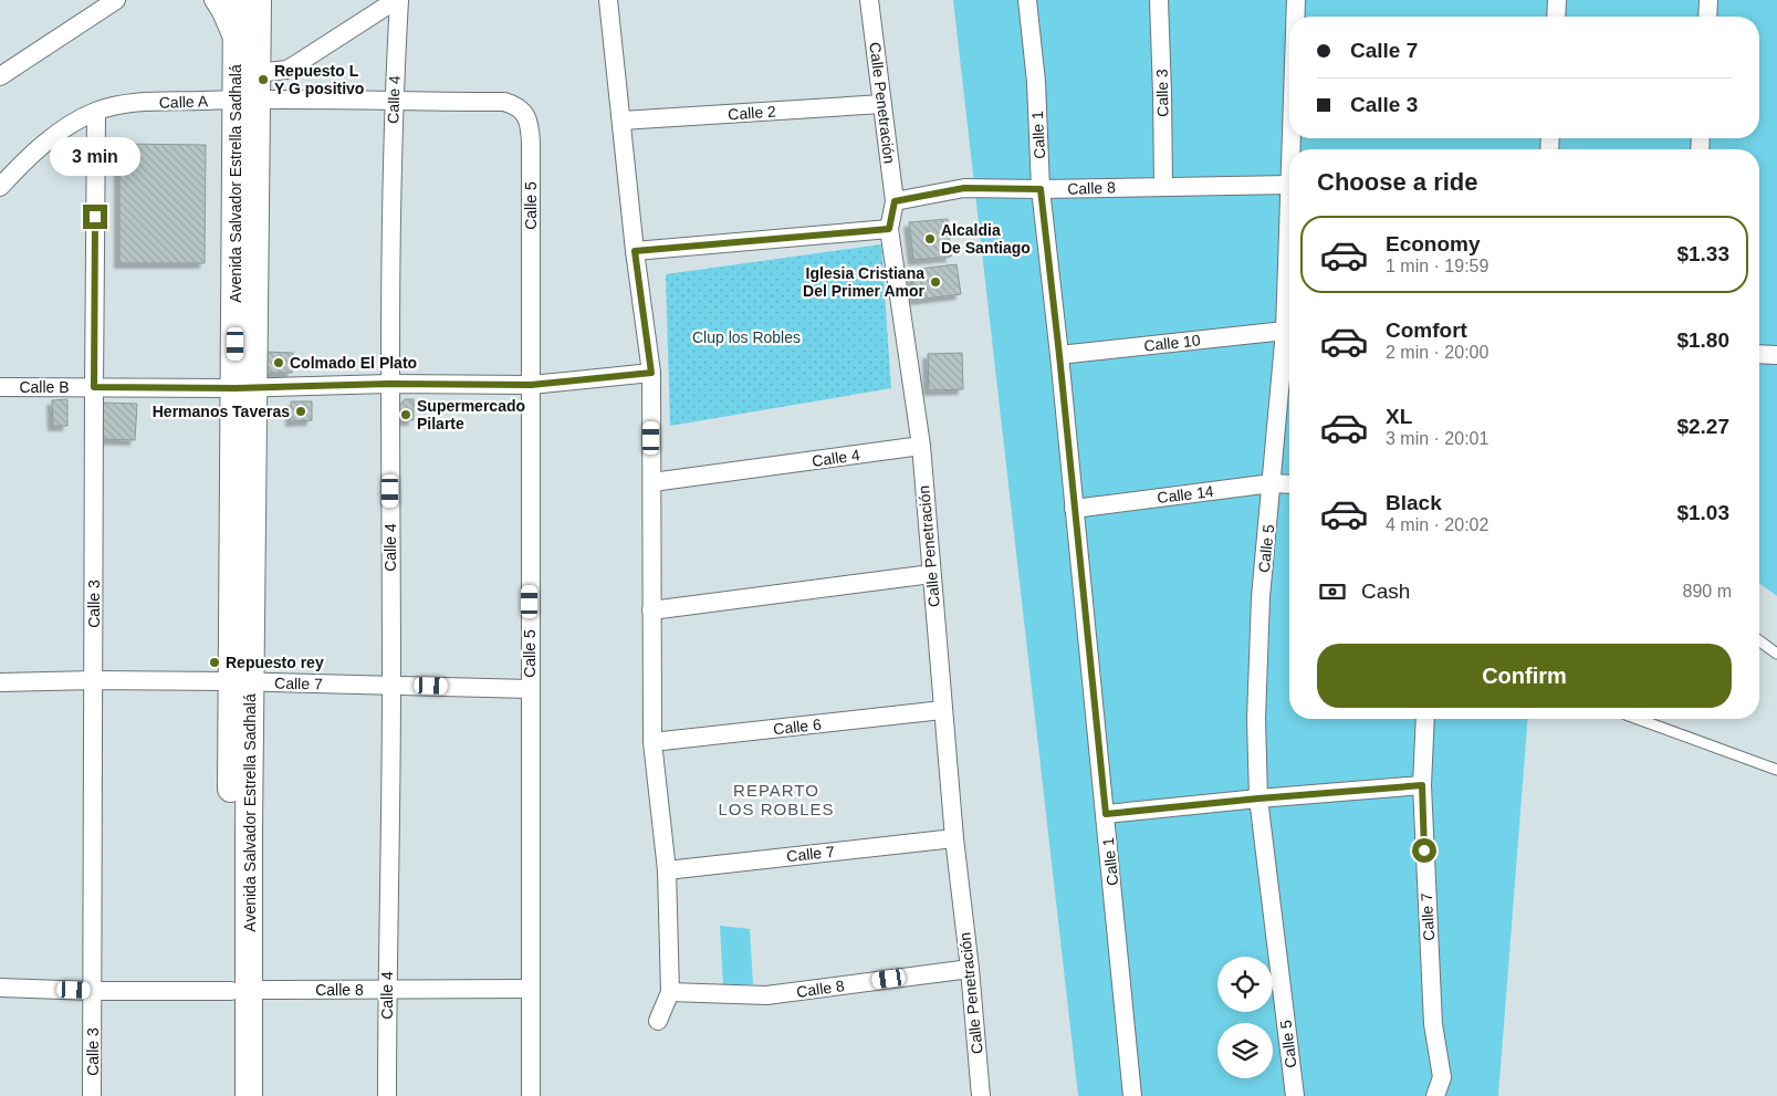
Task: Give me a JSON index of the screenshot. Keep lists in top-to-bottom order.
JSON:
{
  "streets": {
    "main road": ["Avenida Salvador Estrella Sadhalá"],
    "street": [
      "Calle 3",
      "Calle 4",
      "Calle A",
      "Calle Penetración",
      "Calle 2",
      "Calle 1",
      "Calle 8",
      "Calle 5",
      "Calle 10",
      "Calle B",
      "Calle 14",
      "Calle 7",
      "Calle 6"
    ]
  },
  "crossings": [
    ["Calle 3", "Calle A"],
    ["Calle 3", "Calle 8"],
    ["Calle 3", "Calle B"],
    ["Calle 3", "Calle 7"],
    ["Calle 4", "Calle A"],
    ["Calle 4", "Calle Penetración"],
    ["Calle 4", "Calle 8"],
    ["Calle 4", "Calle B"],
    ["Calle 4", "Calle 7"],
    ["Calle A", "Avenida Salvador Estrella Sadhalá"],
    ["Calle A", "Calle 5"],
    ["Calle Penetración", "Calle 2"],
    ["Calle Penetración", "Calle 8"],
    ["Calle Penetración", "Calle 7"],
    ["Calle Penetración", "Calle 6"],
    ["Calle 1", "Calle 8"],
    ["Calle 1", "Calle 10"],
    ["Calle 1", "Calle 14"],
    ["Avenida Salvador Estrella Sadhalá", "Calle 8"],
    ["Avenida Salvador Estrella Sadhalá", "Calle B"],
    ["Avenida Salvador Estrella Sadhalá", "Calle 7"],
    ["Calle 8", "Calle 5"],
    ["Calle 5", "Calle 10"],
    ["Calle 5", "Calle B"],
    ["Calle 5", "Calle 14"],
    ["Calle 5", "Calle 7"]
  ],
  "districts": ["REPARTO LOS ROBLES"],
  "parks": ["Clup los Robles"],
  "places": [
    "Repuesto L Y G positivo",
    "Alcaldia De Santiago",
    "Iglesia Cristiana Del Primer Amor",
    "Colmado El Plato",
    "Hermanos Taveras",
    "Supermercado Pilarte",
    "Repuesto rey"
  ],
  "page": {
    "banner": ["Calle 7", "Calle 3"],
    "bubble": "3 min",
    "heading": "Choose a ride",
    "list": [
      {
        "name": "Economy",
        "note": "1 min · 19:59",
        "value": "$1.33"
      },
      {
        "name": "Comfort",
        "note": "2 min · 20:00",
        "value": "$1.80"
      },
      {
        "name": "XL",
        "note": "3 min · 20:01",
        "value": "$2.27"
      },
      {
        "name": "Black",
        "note": "4 min · 20:02",
        "value": "$1.03"
      }
    ],
    "pay": ["Cash", "890 m"],
    "buttons": "Confirm"
  }
}
